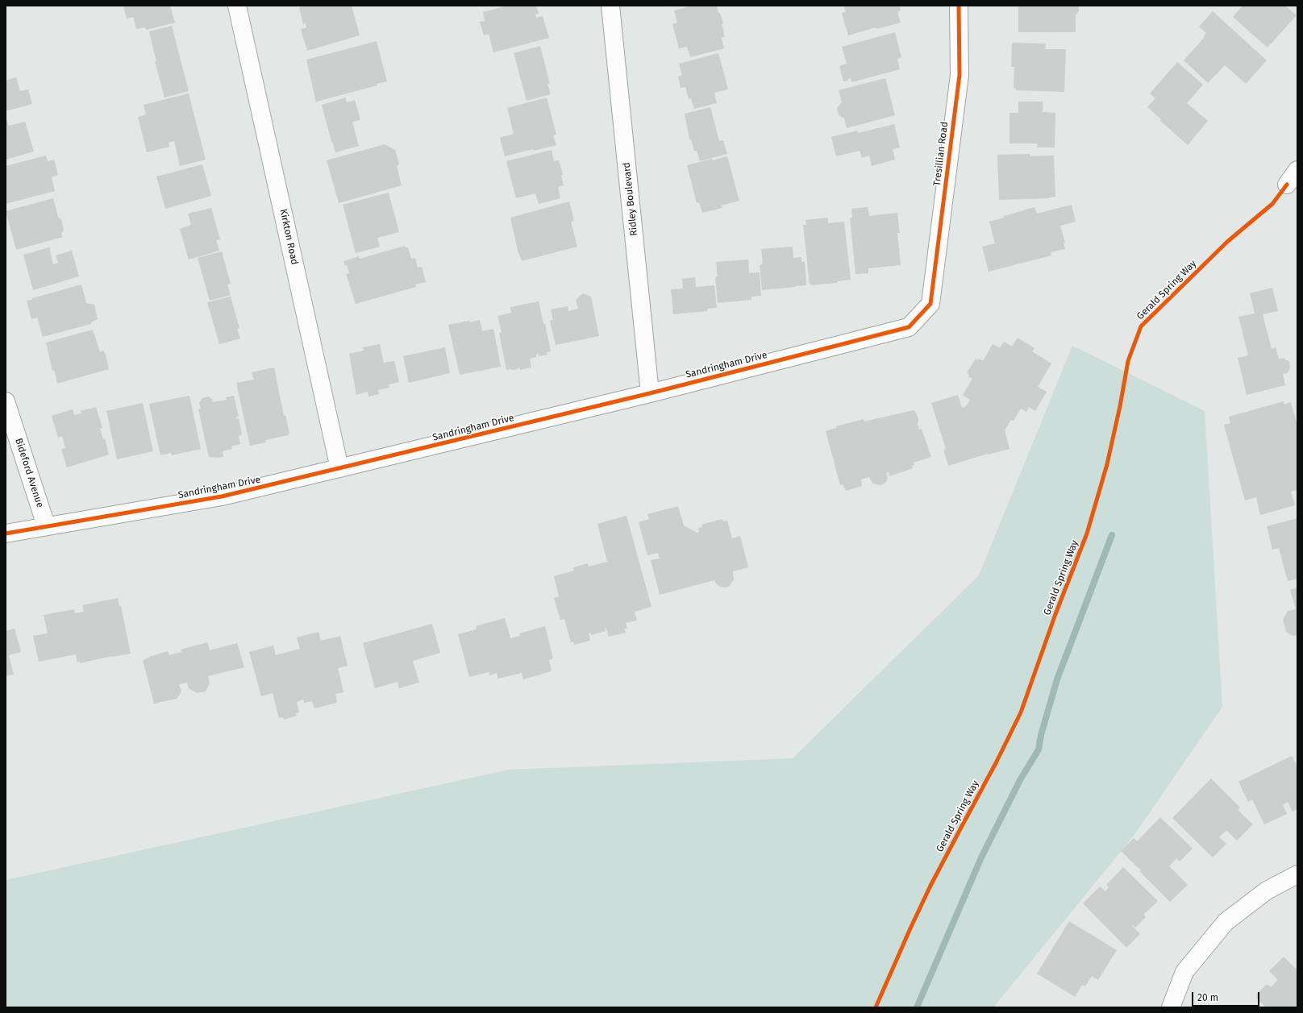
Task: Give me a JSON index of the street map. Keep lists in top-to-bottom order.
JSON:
{
  "streets": {
    "street": [
      "Tresillian Road",
      "Ridley Boulevard",
      "Kirkton Road",
      "Sandringham Drive",
      "Bideford Avenue"
    ],
    "cycle path": ["Gerald Spring Way"]
  },
  "crossings": [
    ["Tresillian Road", "Sandringham Drive"],
    ["Ridley Boulevard", "Sandringham Drive"],
    ["Kirkton Road", "Sandringham Drive"],
    ["Sandringham Drive", "Bideford Avenue"]
  ],
  "scale_bar": "20 m"
}
